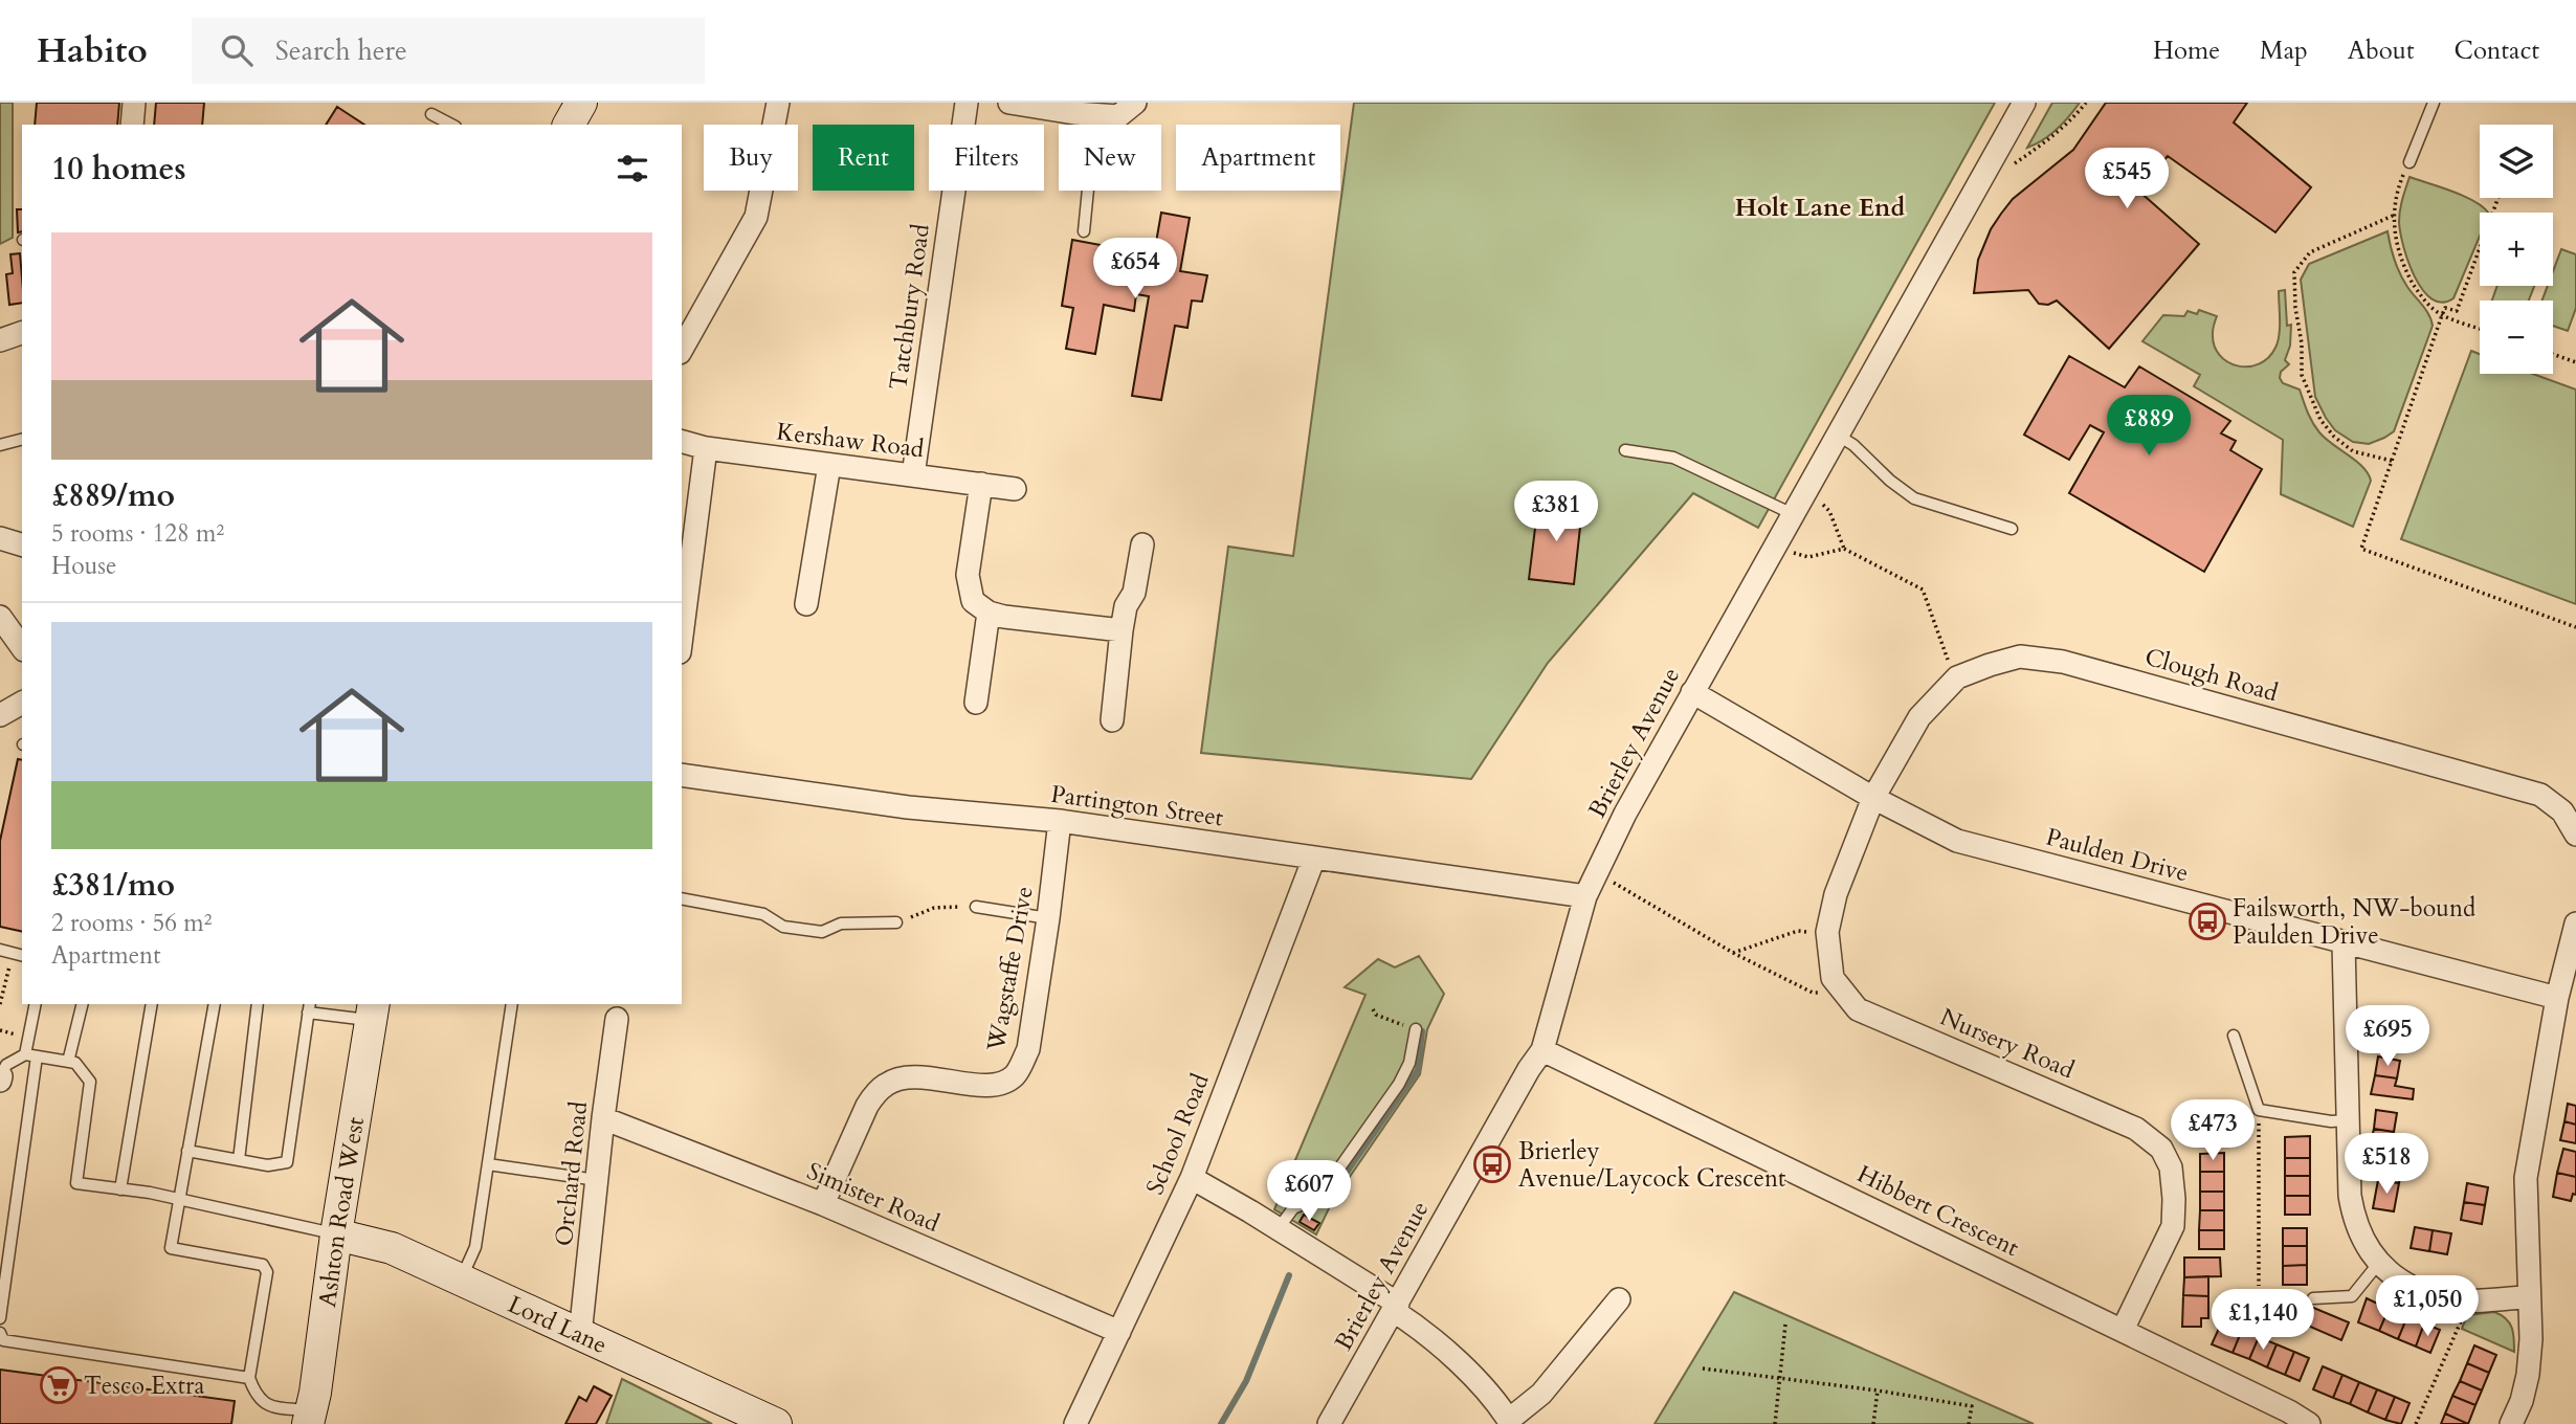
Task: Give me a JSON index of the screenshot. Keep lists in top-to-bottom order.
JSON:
{
  "streets": {
    "street": [
      "Tatchbury Road",
      "Kershaw Road",
      "Clough Road",
      "Brierley Avenue",
      "Partington Street",
      "Paulden Drive",
      "Wagstaffe Drive",
      "Nursery Road",
      "School Road",
      "Orchard Road",
      "Simister Road",
      "Hibbert Crescent",
      "Ashton Road West",
      "Lord Lane"
    ]
  },
  "crossings": [
    ["Tatchbury Road", "Kershaw Road"],
    ["Clough Road", "Paulden Drive"],
    ["Clough Road", "Nursery Road"],
    ["Brierley Avenue", "Partington Street"],
    ["Brierley Avenue", "Paulden Drive"],
    ["Brierley Avenue", "Hibbert Crescent"],
    ["Partington Street", "Wagstaffe Drive"],
    ["Partington Street", "School Road"],
    ["Paulden Drive", "Nursery Road"],
    ["Wagstaffe Drive", "Simister Road"],
    ["Nursery Road", "Hibbert Crescent"],
    ["School Road", "Simister Road"],
    ["Orchard Road", "Simister Road"],
    ["Orchard Road", "Lord Lane"],
    ["Ashton Road West", "Lord Lane"]
  ],
  "districts": ["Holt Lane End"],
  "places": {
    "bus stop": ["Failsworth, NW-bound Paulden Drive", "Brierley Avenue/Laycock Crescent"],
    "supermarket": ["Tesco Extra"]
  },
  "page": {
    "header": "Habito",
    "search": "Search here",
    "nav": [
      "Home",
      "Map",
      "About",
      "Contact"
    ],
    "map_buttons": ["+", "−"],
    "chip": [
      "Buy",
      "Rent",
      "Filters",
      "New",
      "Apartment"
    ],
    "heading": "10 homes",
    "price": [
      "£545",
      "£654",
      "£889",
      "£381",
      "£695",
      "£473",
      "£518",
      "£607",
      "£1,050",
      "£1,140"
    ],
    "list": [
      {
        "name": "£889/mo",
        "note": "5 rooms · 128 m² · House"
      },
      {
        "name": "£381/mo",
        "note": "2 rooms · 56 m² · Apartment"
      }
    ]
  }
}
